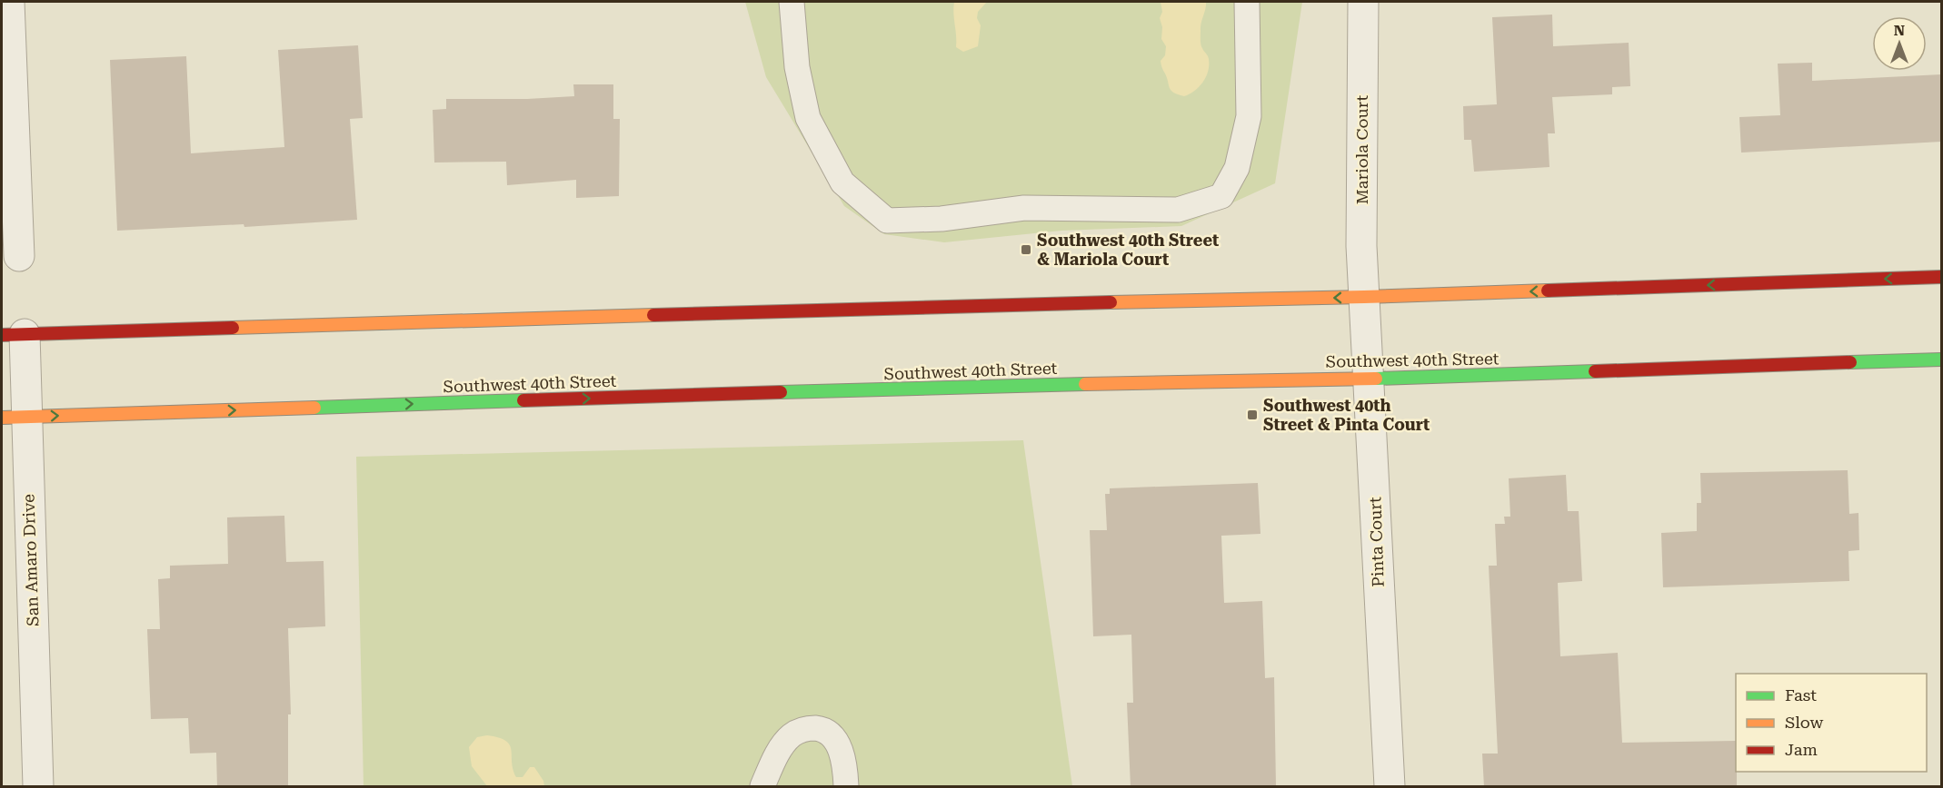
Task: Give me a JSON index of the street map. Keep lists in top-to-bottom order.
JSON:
{
  "streets": {
    "main road": ["Southwest 40th Street"],
    "street": ["Mariola Court", "Pinta Court", "San Amaro Drive"]
  },
  "crossings": [
    ["Mariola Court", "Pinta Court"],
    ["Southwest 40th Street", "Pinta Court"],
    ["Southwest 40th Street", "San Amaro Drive"]
  ],
  "places": {
    "transit": ["Southwest 40th Street & Mariola Court", "Southwest 40th Street & Pinta Court"]
  },
  "legend": ["Fast", "Slow", "Jam"],
  "north": "top"
}
